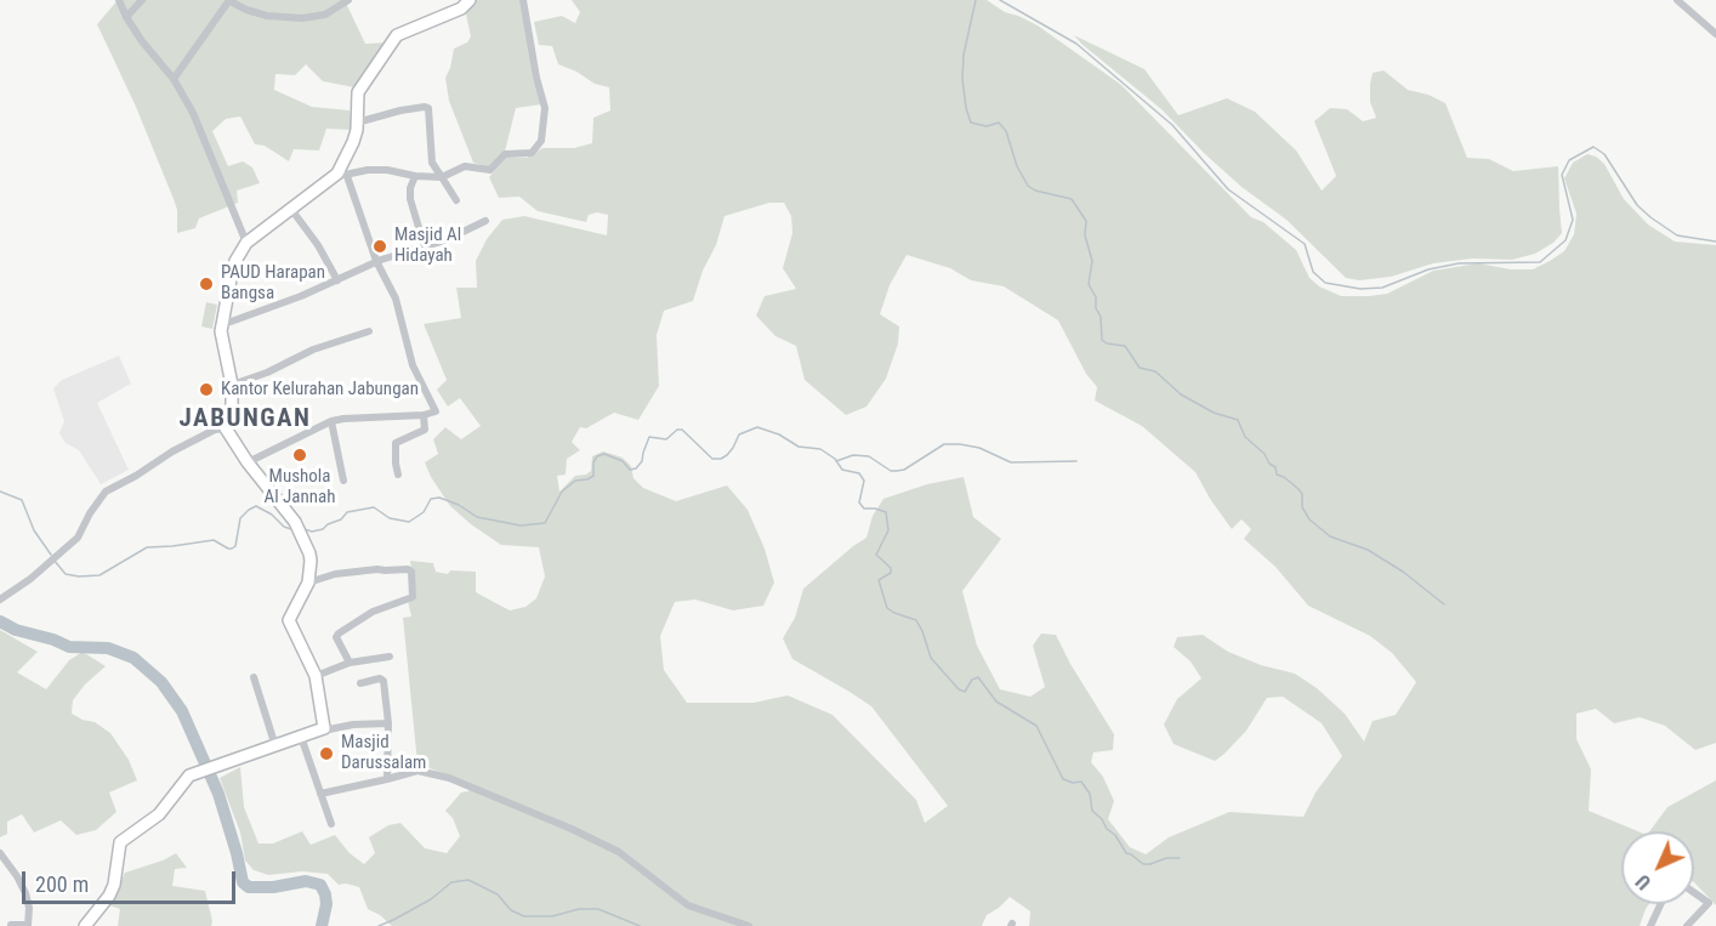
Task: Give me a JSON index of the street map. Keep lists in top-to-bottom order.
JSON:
{
  "districts": ["JABUNGAN"],
  "places": [
    "Masjid Al Hidayah",
    "PAUD Harapan Bangsa",
    "Kantor Kelurahan Jabungan",
    "Mushola Al Jannah",
    "Masjid Darussalam"
  ],
  "scale_bar": "200 m",
  "north": "bottom left"
}
